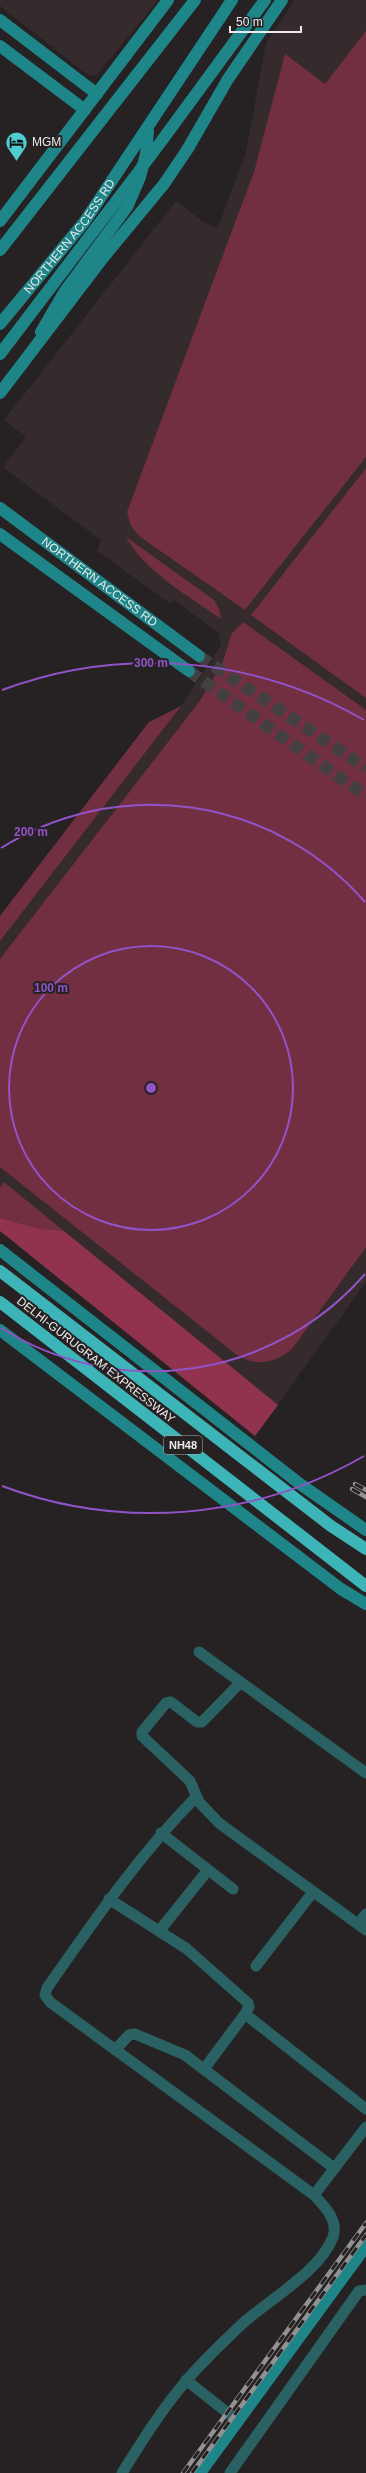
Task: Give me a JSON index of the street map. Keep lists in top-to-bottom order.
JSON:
{
  "streets": {
    "highway": ["DELHI-GURUGRAM EXPRESSWAY", "NH48"],
    "main road": ["NORTHERN ACCESS RD"]
  },
  "places": {
    "hotel": ["MGM"]
  },
  "scale_bar": "50 m",
  "rings": ["300 m", "200 m", "100 m"]
}
